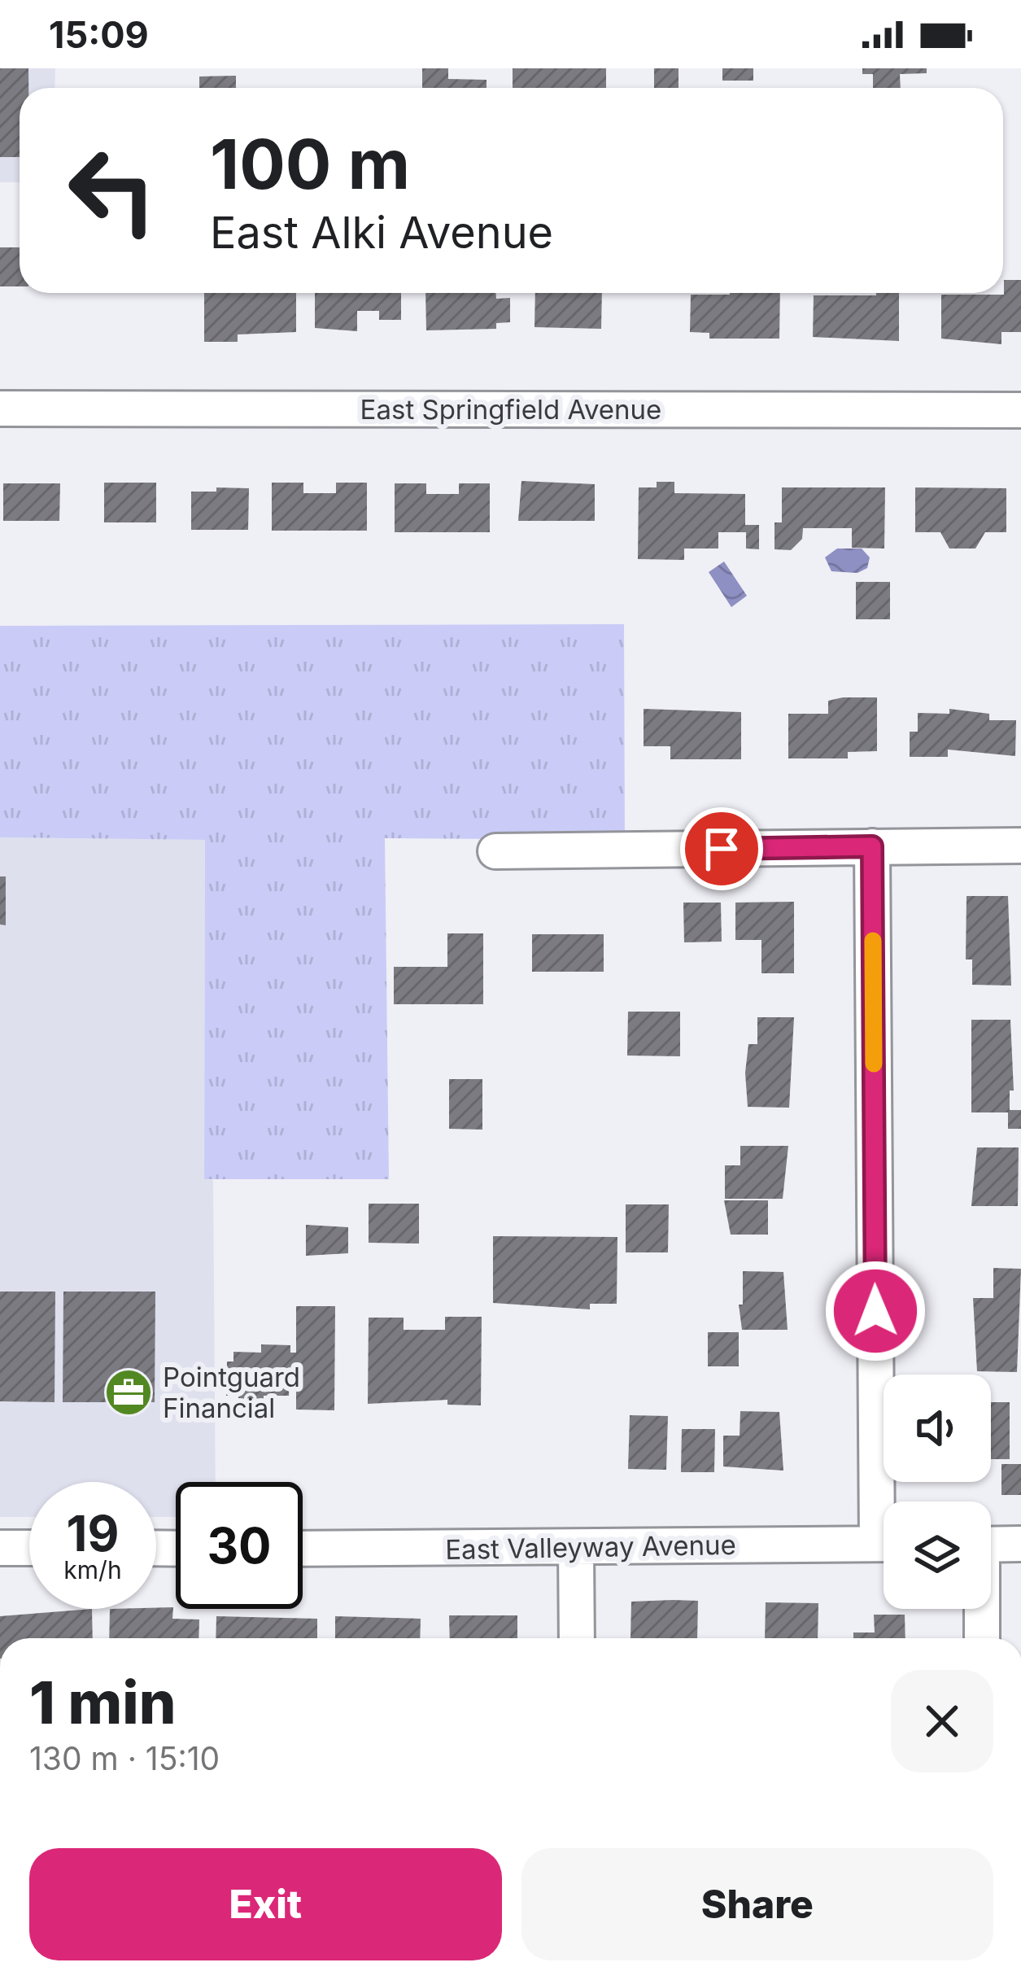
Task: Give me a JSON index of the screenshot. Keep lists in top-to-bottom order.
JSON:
{
  "streets": {
    "street": ["East Springfield Avenue", "East Valleyway Avenue"]
  },
  "places": {
    "office": ["Pointguard Financial"]
  },
  "page": {
    "status": "15:09",
    "turn": ["100 m", "East Alki Avenue"],
    "speed": "19 km/h",
    "limit": "30",
    "heading": ["1 min", "130 m · 15:10"],
    "buttons": ["Exit", "Share"]
  }
}
